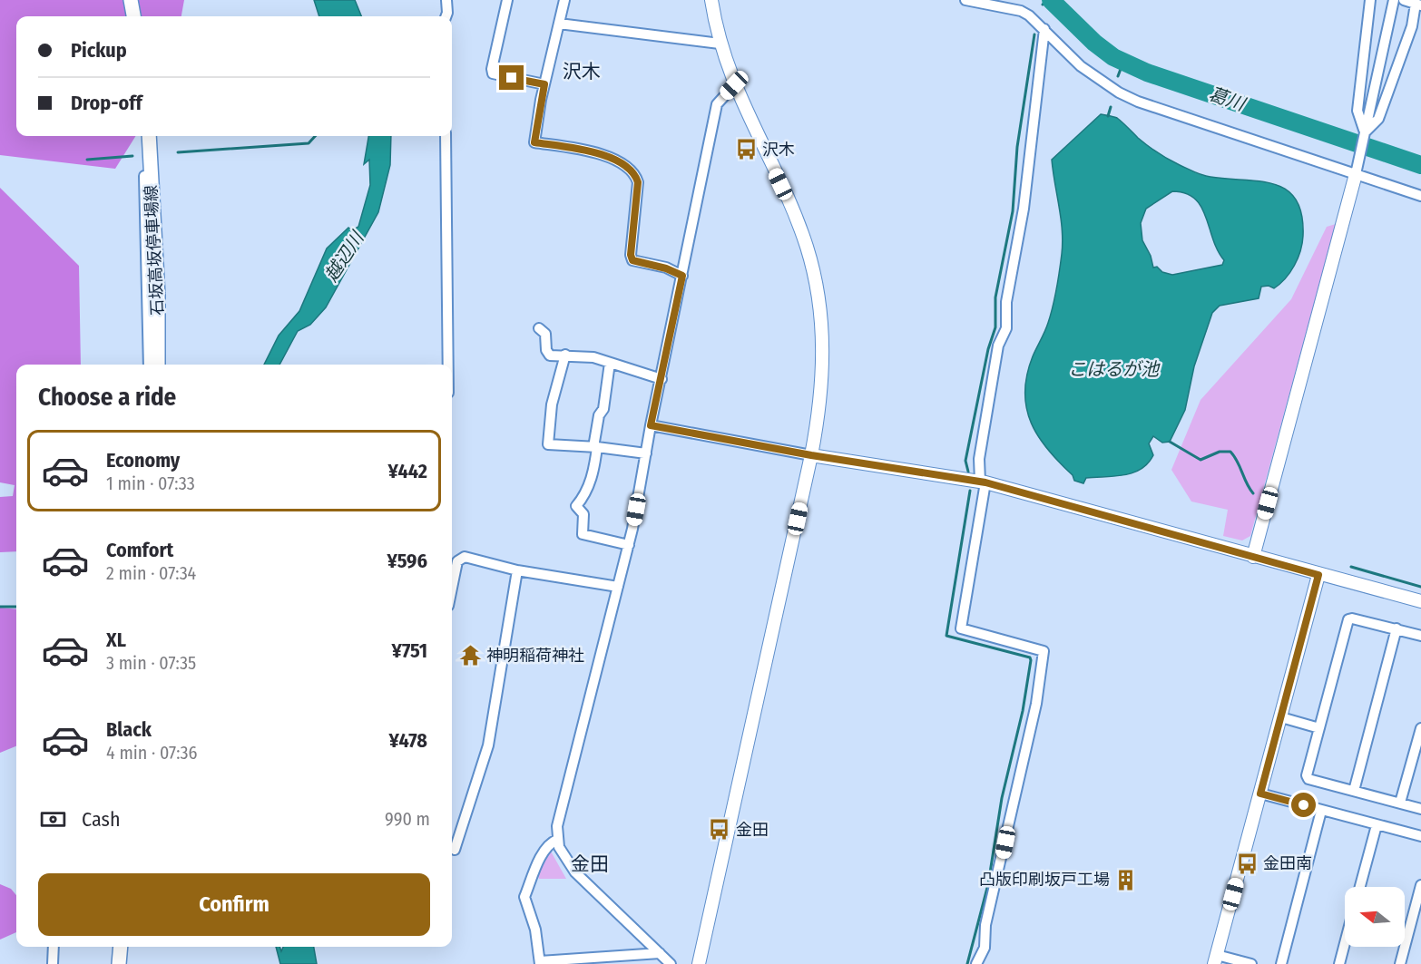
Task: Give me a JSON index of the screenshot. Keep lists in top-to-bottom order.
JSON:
{
  "streets": {
    "main road": ["石坂高坂停車場線"]
  },
  "districts": ["沢木", "金田"],
  "water": ["葛川", "越辺川", "こはるが池"],
  "places": {
    "bus stop": ["沢木", "金田", "金田南"],
    "temple": ["神明稲荷神社"],
    "building": ["凸版印刷坂戸工場"]
  },
  "north": "left",
  "page": {
    "banner": ["Pickup", "Drop-off"],
    "heading": "Choose a ride",
    "list": [
      {
        "name": "Economy",
        "note": "1 min · 07:33",
        "value": "¥442"
      },
      {
        "name": "Comfort",
        "note": "2 min · 07:34",
        "value": "¥596"
      },
      {
        "name": "XL",
        "note": "3 min · 07:35",
        "value": "¥751"
      },
      {
        "name": "Black",
        "note": "4 min · 07:36",
        "value": "¥478"
      }
    ],
    "pay": ["Cash", "990 m"],
    "buttons": "Confirm"
  }
}
